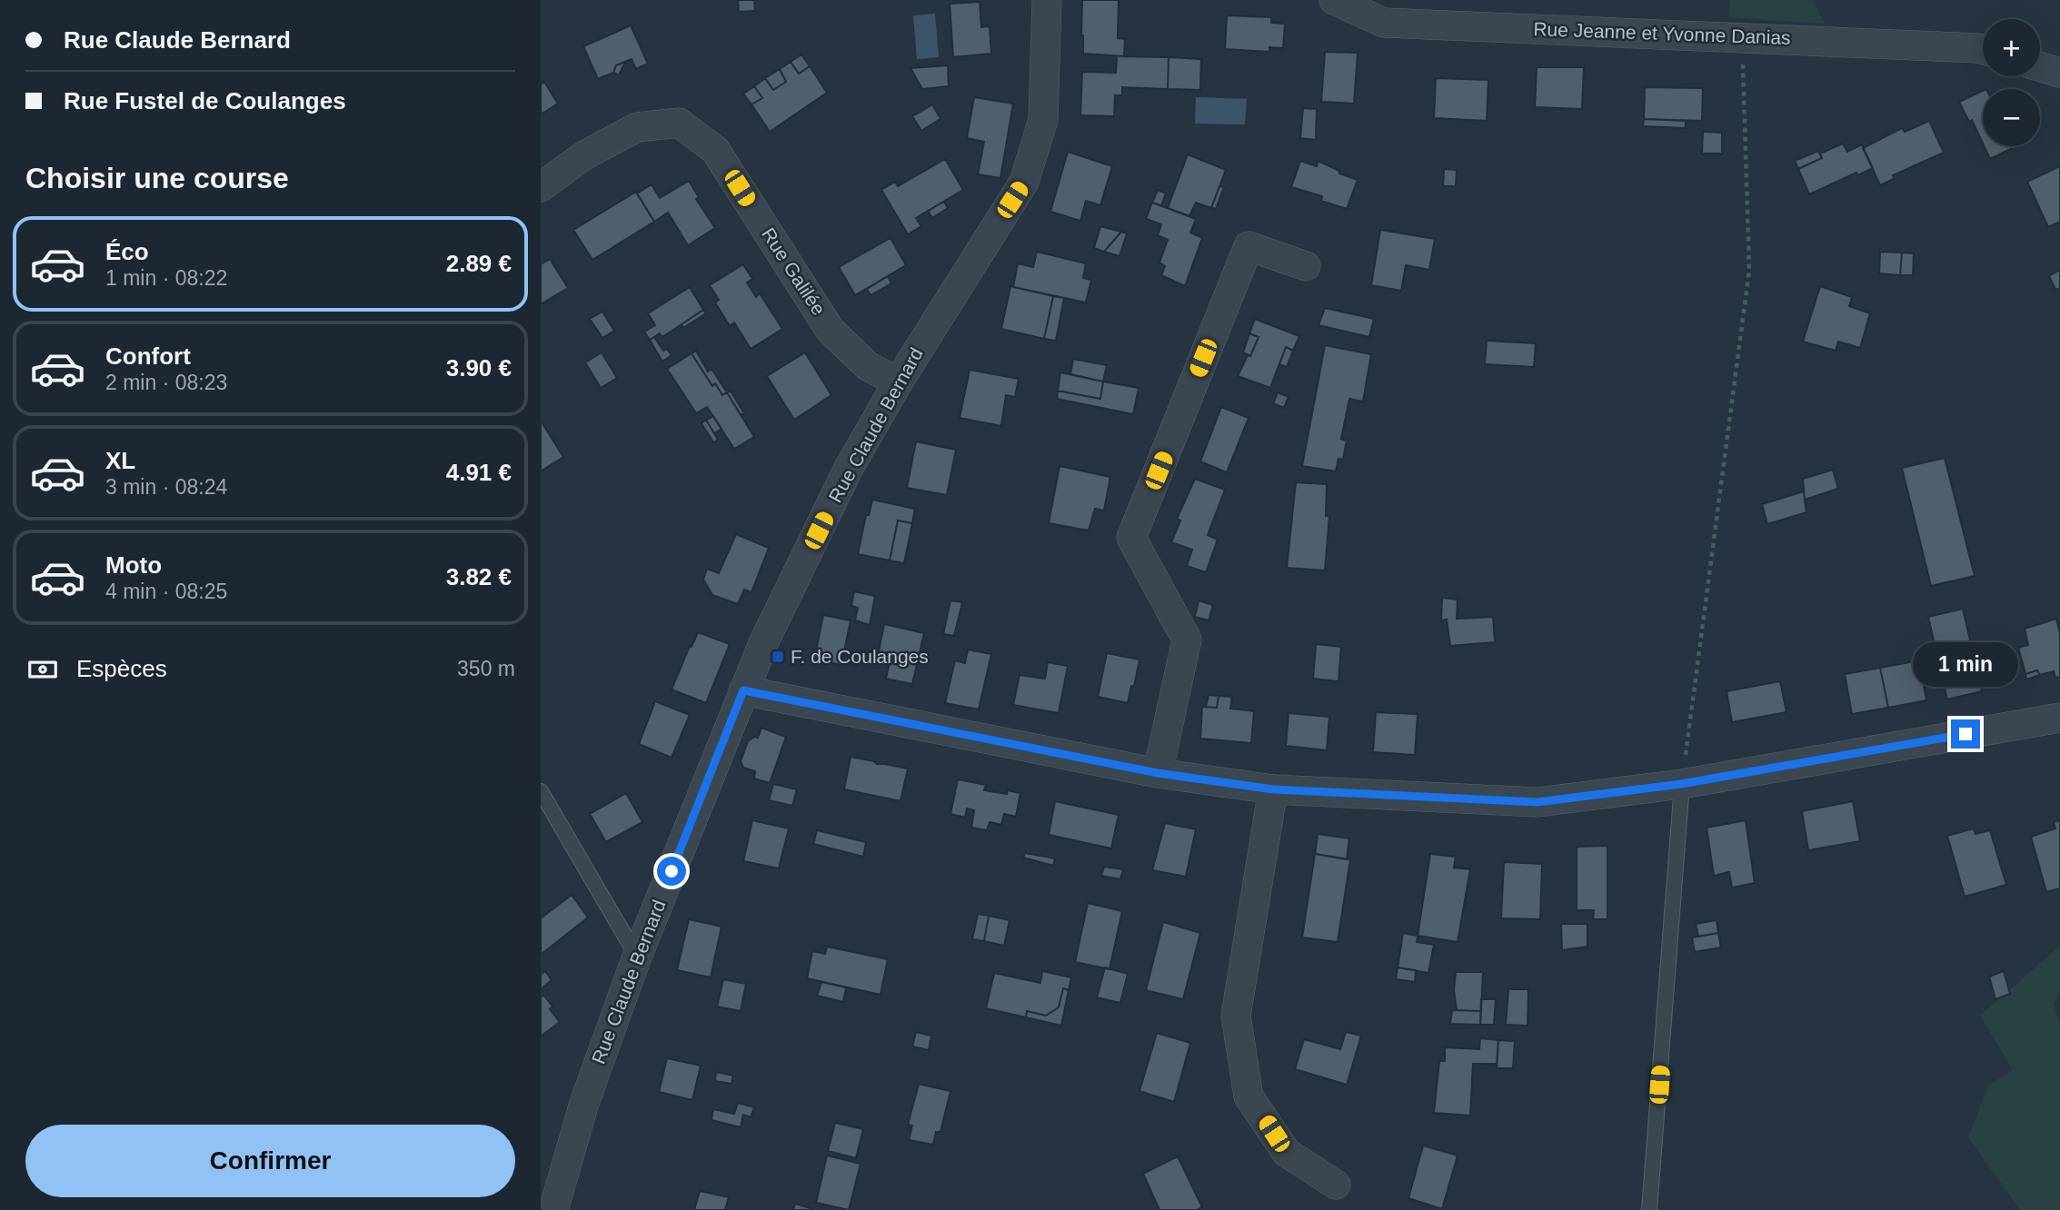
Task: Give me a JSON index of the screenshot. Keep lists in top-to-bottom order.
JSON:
{
  "streets": {
    "street": ["Rue Jeanne et Yvonne Danias", "Rue Galilée", "Rue Claude Bernard"]
  },
  "crossings": [
    ["Rue Galilée", "Rue Claude Bernard"]
  ],
  "places": {
    "transit": ["F. de Coulanges"]
  },
  "page": {
    "banner": ["Rue Claude Bernard", "Rue Fustel de Coulanges"],
    "map_buttons": ["+", "−"],
    "heading": "Choisir une course",
    "list": [
      {
        "name": "Éco",
        "note": "1 min · 08:22",
        "value": "2.89 €"
      },
      {
        "name": "Confort",
        "note": "2 min · 08:23",
        "value": "3.90 €"
      },
      {
        "name": "XL",
        "note": "3 min · 08:24",
        "value": "4.91 €"
      },
      {
        "name": "Moto",
        "note": "4 min · 08:25",
        "value": "3.82 €"
      }
    ],
    "pay": ["Espèces", "350 m"],
    "bubble": "1 min",
    "buttons": "Confirmer"
  }
}
